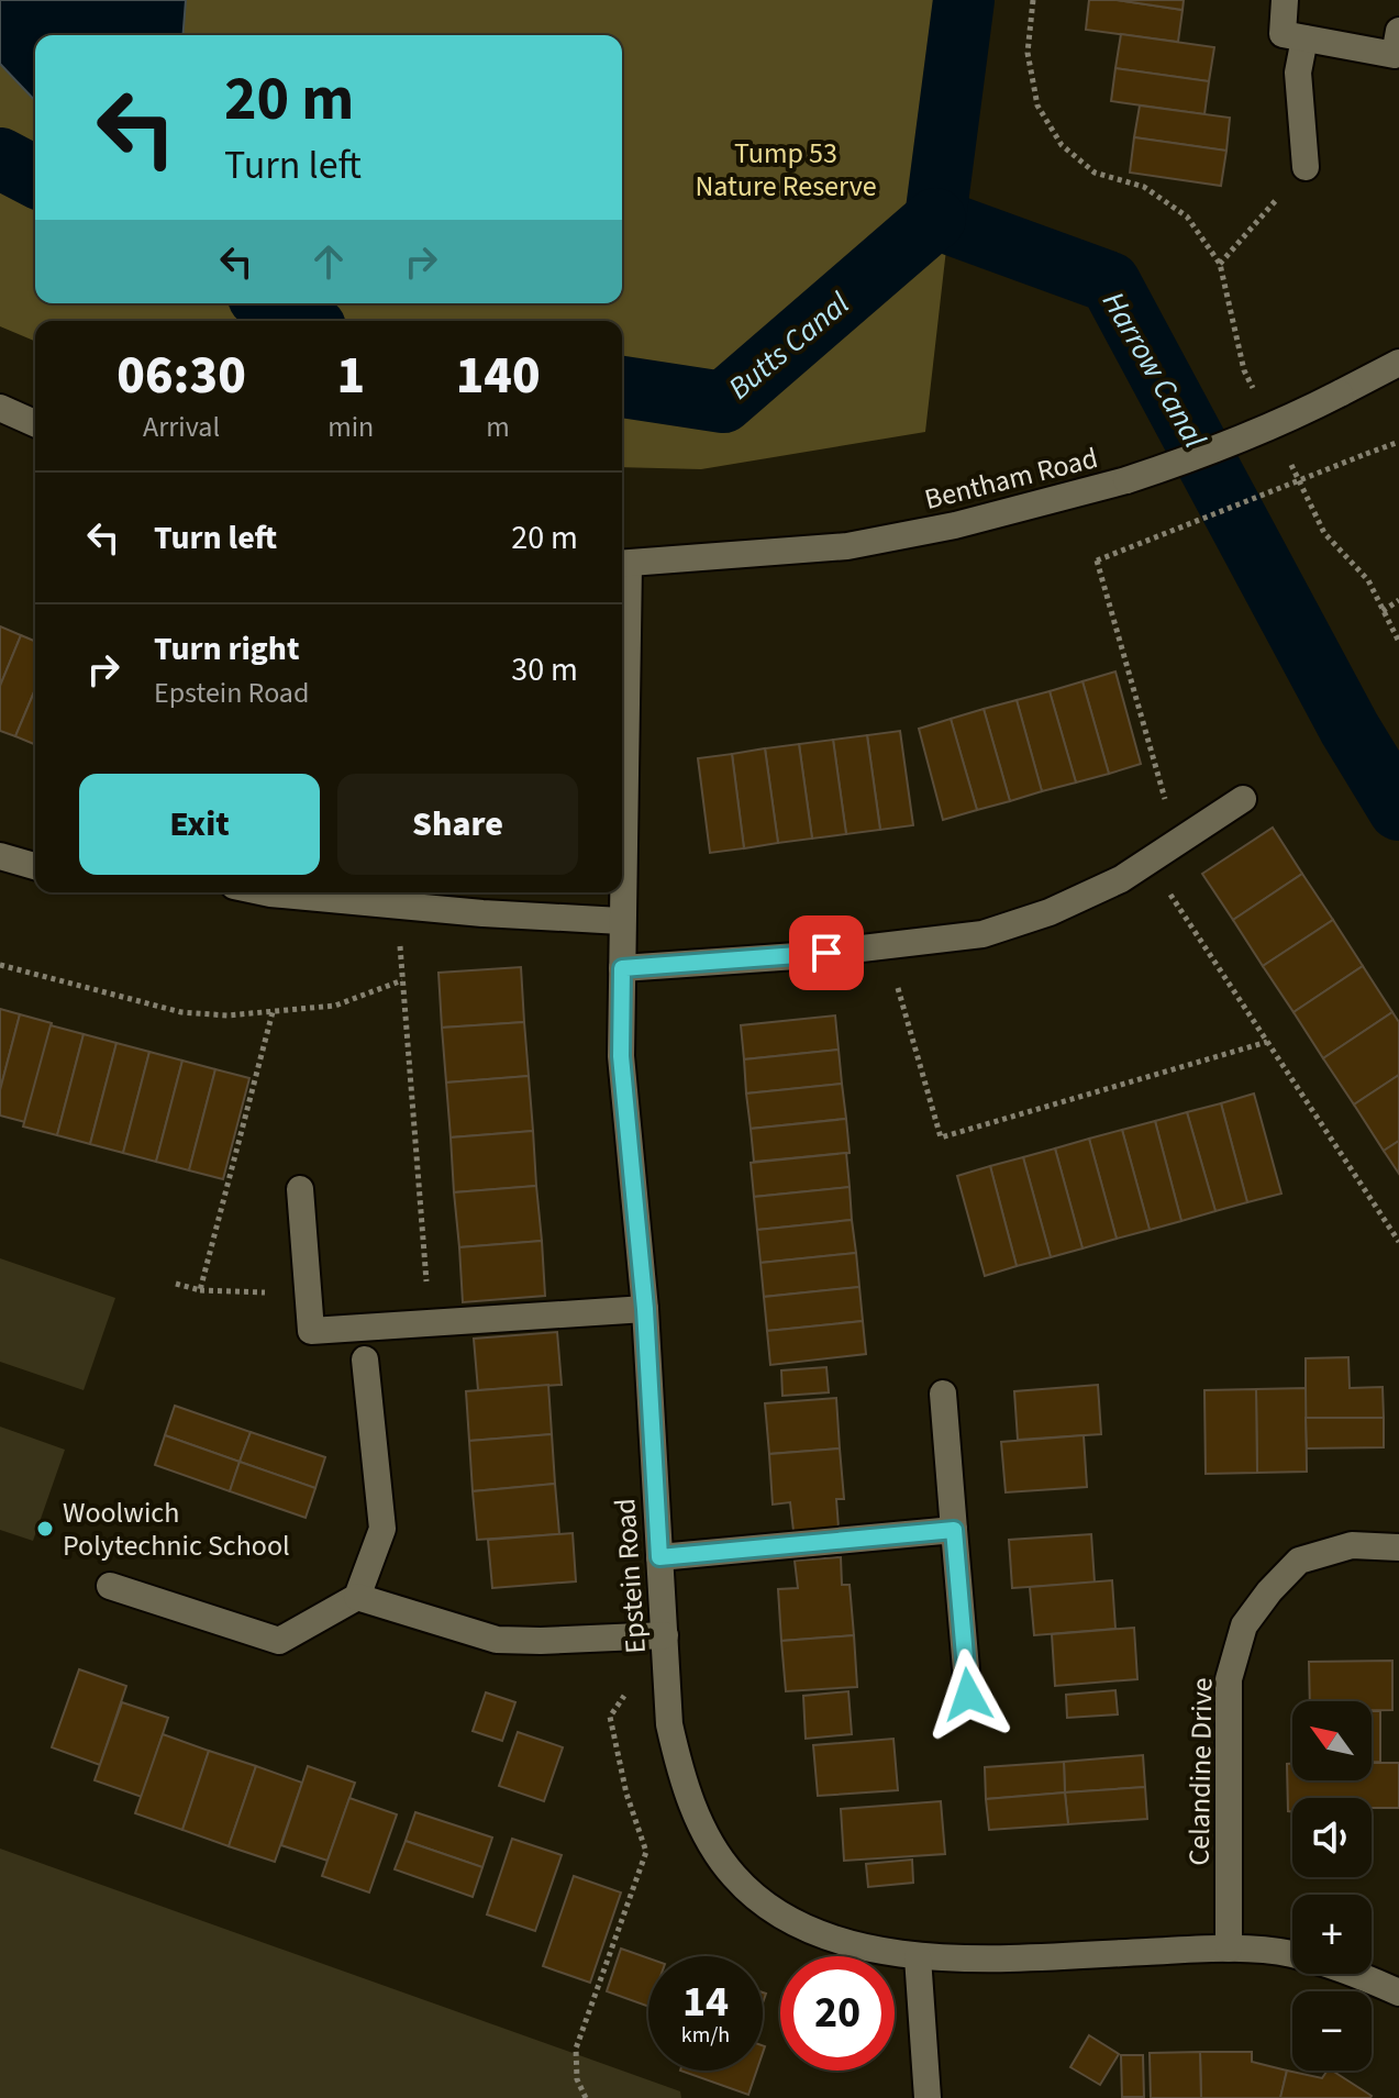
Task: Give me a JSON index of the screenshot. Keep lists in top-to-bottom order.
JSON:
{
  "streets": {
    "street": ["Bentham Road", "Epstein Road", "Celandine Drive"]
  },
  "crossings": [
    ["Epstein Road", "Celandine Drive"]
  ],
  "water": ["Butts Canal", "Harrow Canal"],
  "parks": ["Tump 53 Nature Reserve"],
  "places": ["Woolwich Polytechnic School"],
  "north": "top left",
  "page": {
    "turn": ["20 m", "Turn left"],
    "eta": [
      "06:30",
      "Arrival",
      "1",
      "min",
      "140",
      "m"
    ],
    "list": [
      {
        "name": "Turn left",
        "value": "20 m"
      },
      {
        "name": "Turn right",
        "note": "Epstein Road",
        "value": "30 m"
      }
    ],
    "buttons": ["Exit", "Share"],
    "map_buttons": ["+", "−"],
    "speed": "14 km/h",
    "limit": "20"
  }
}
